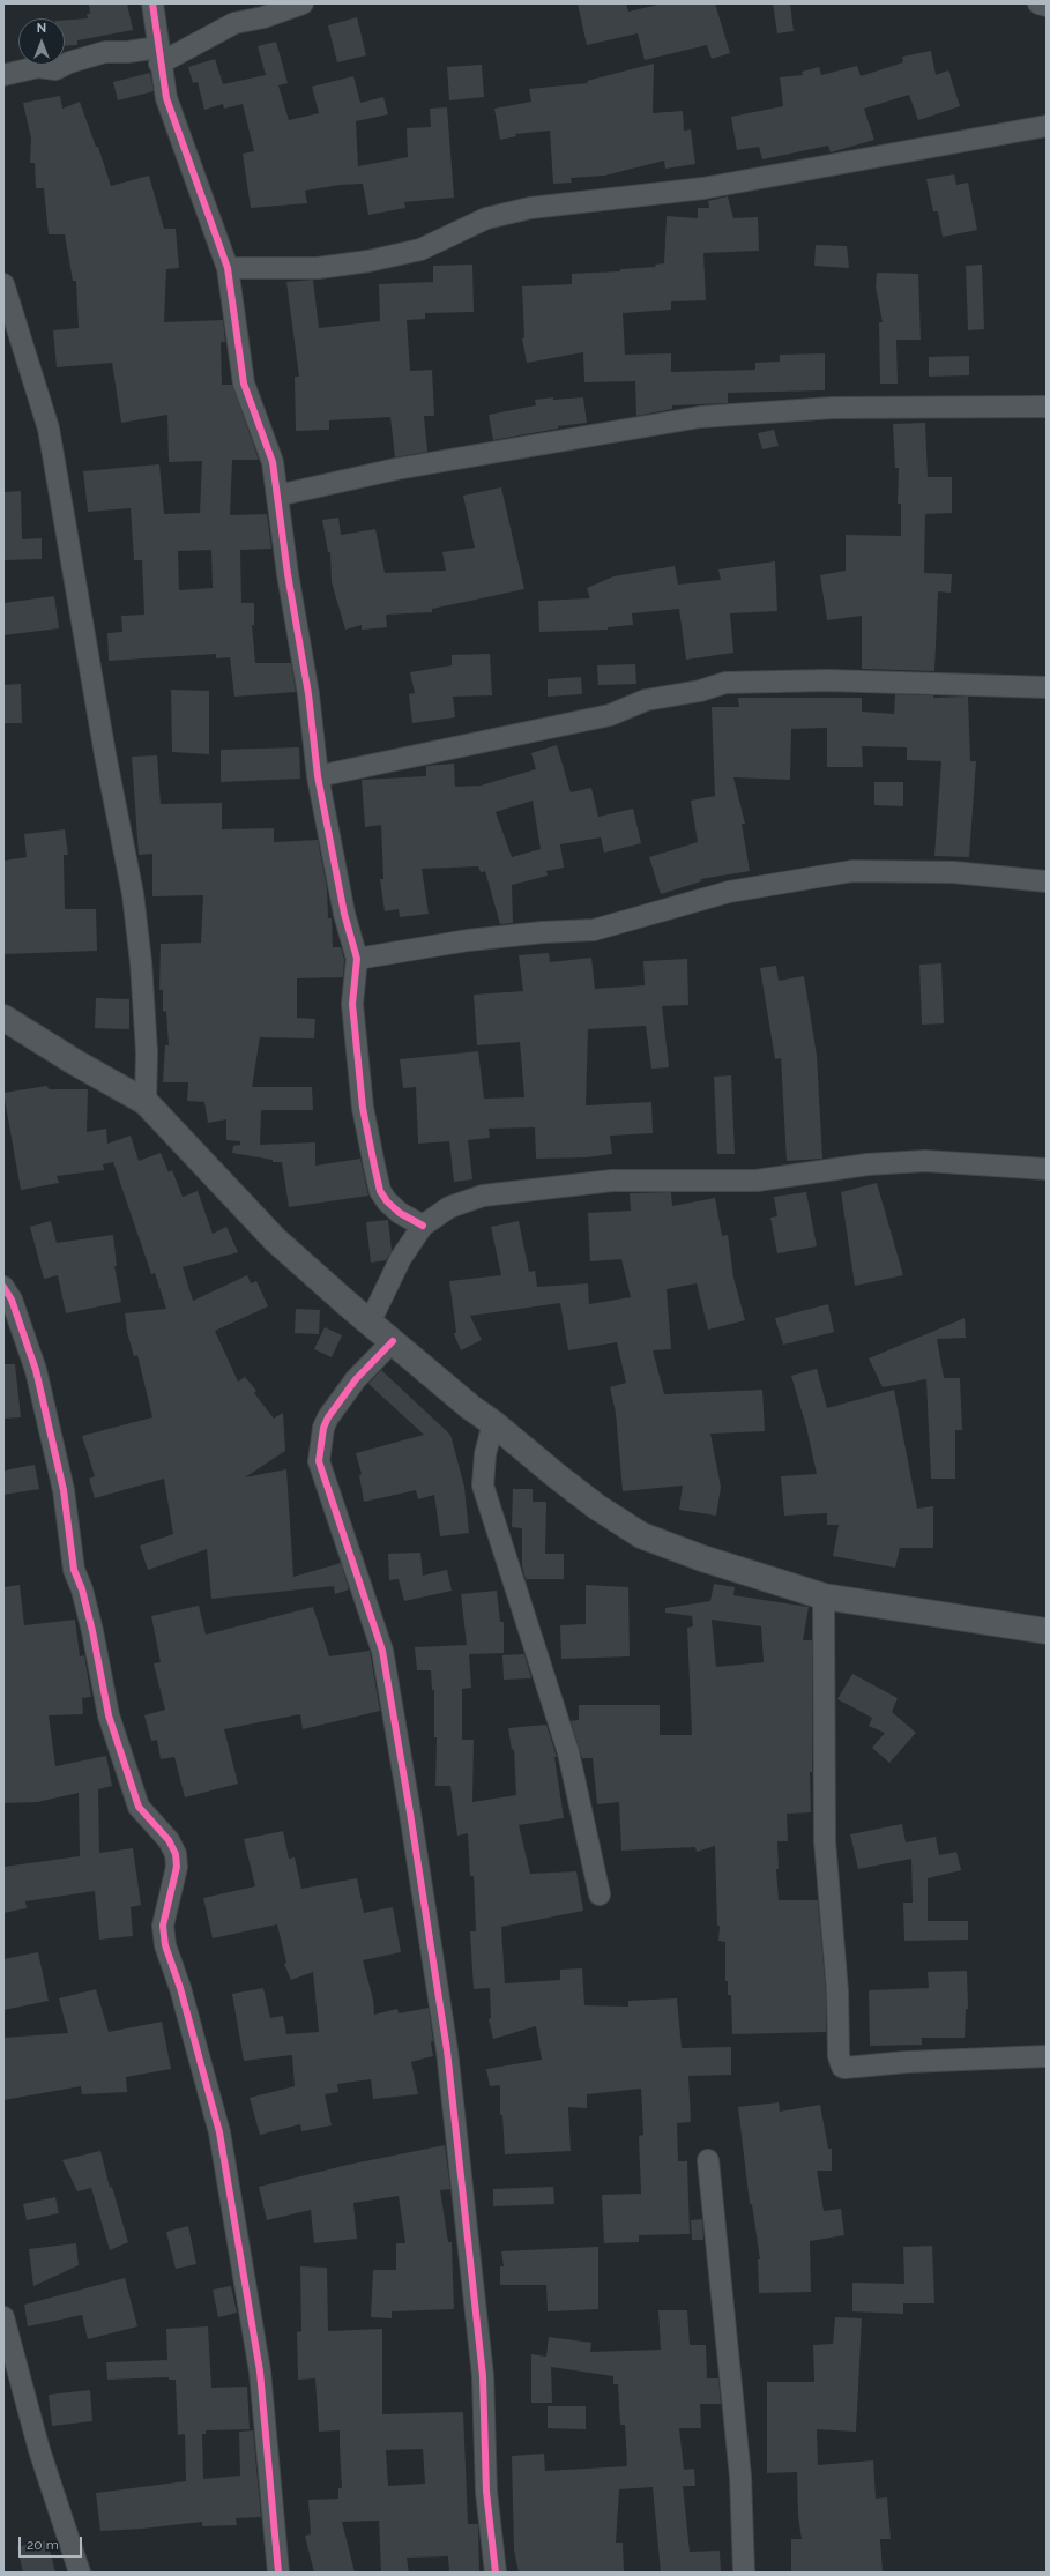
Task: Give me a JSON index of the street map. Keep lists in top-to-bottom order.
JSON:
{
  "scale_bar": "20 m",
  "north": "top"
}
